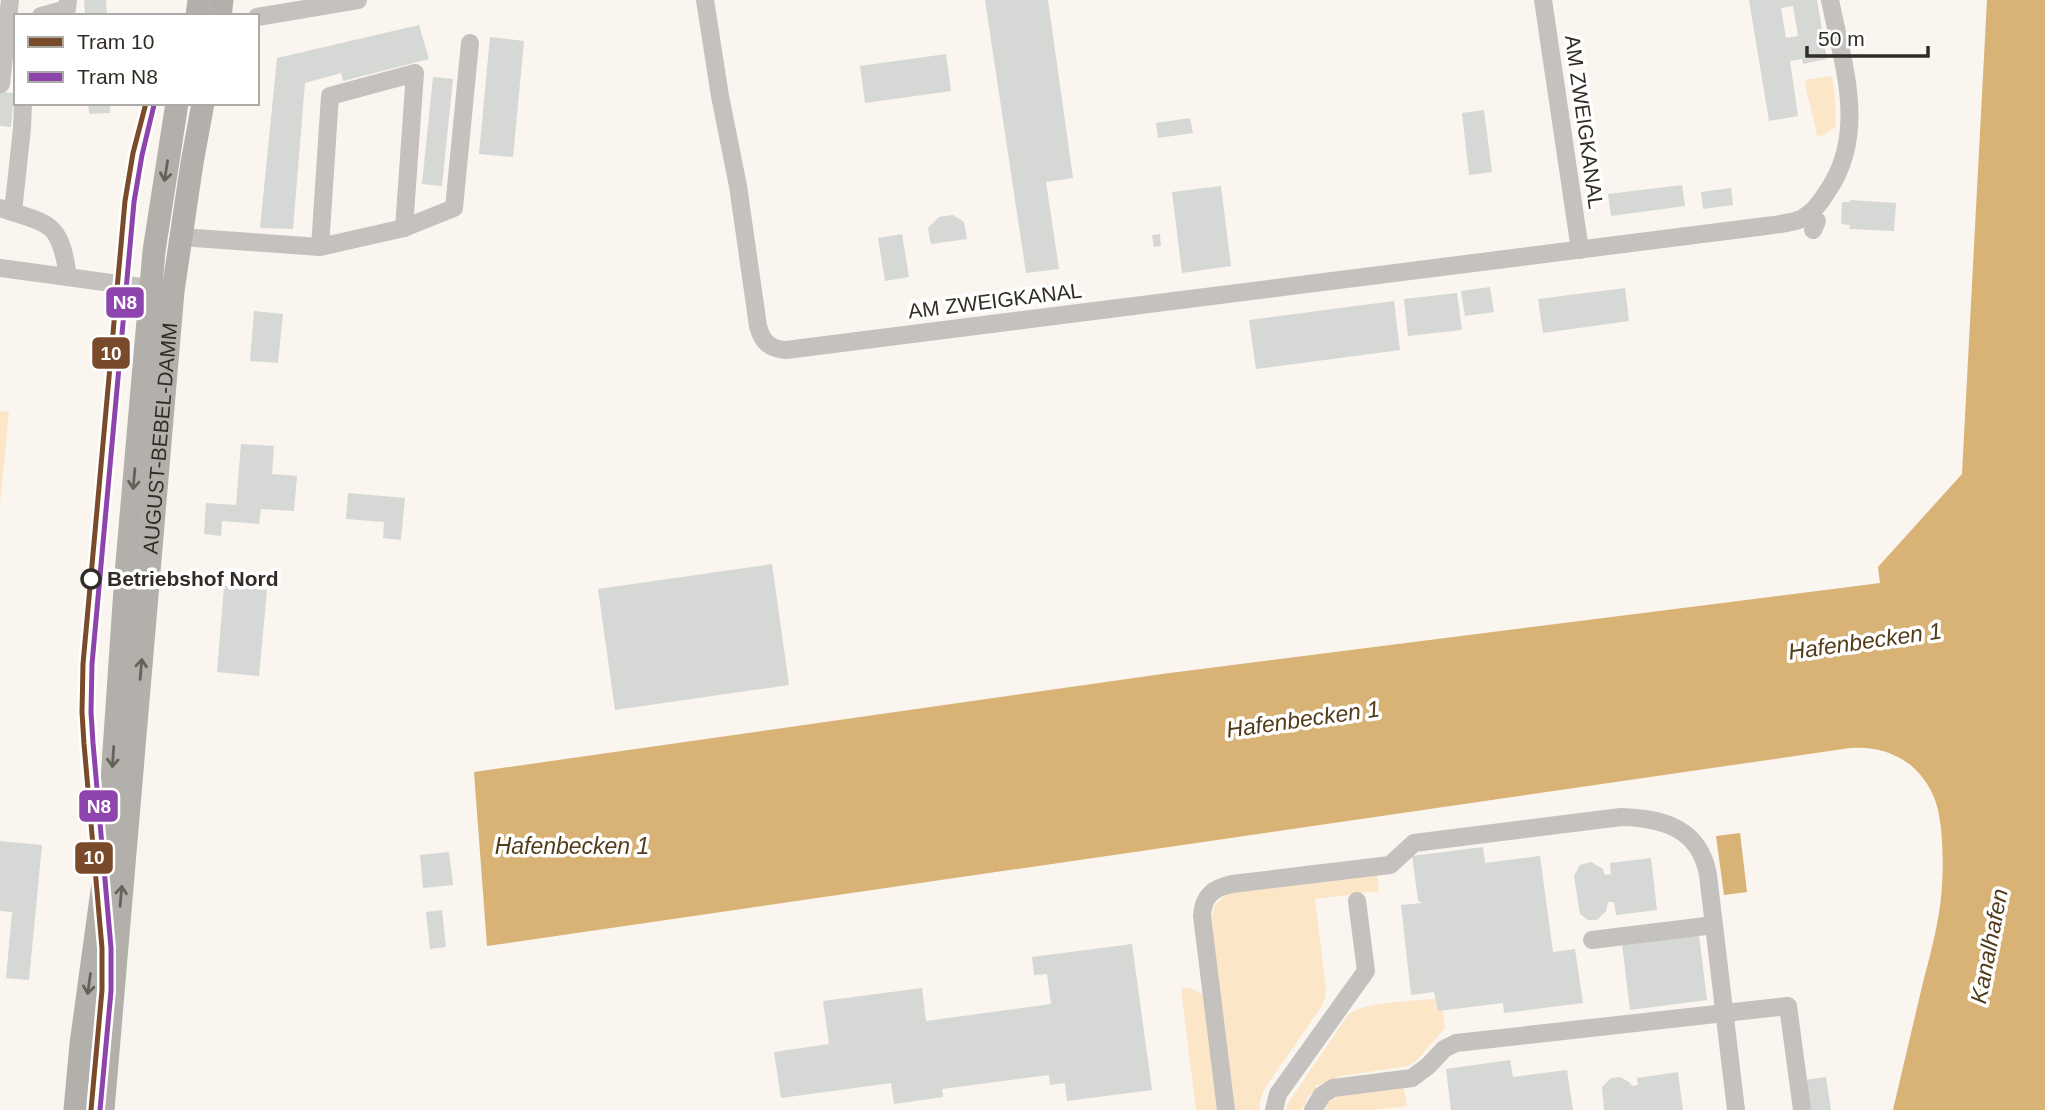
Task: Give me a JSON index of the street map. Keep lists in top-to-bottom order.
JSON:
{
  "streets": {
    "main road": ["AUGUST-BEBEL-DAMM"],
    "street": ["AM ZWEIGKANAL"]
  },
  "water": ["Hafenbecken 1", "Kanalhafen"],
  "places": ["Betriebshof Nord"],
  "lines": ["tram line 10", "tram line N8"],
  "legend": ["Tram 10", "Tram N8"],
  "scale_bar": "50 m"
}
